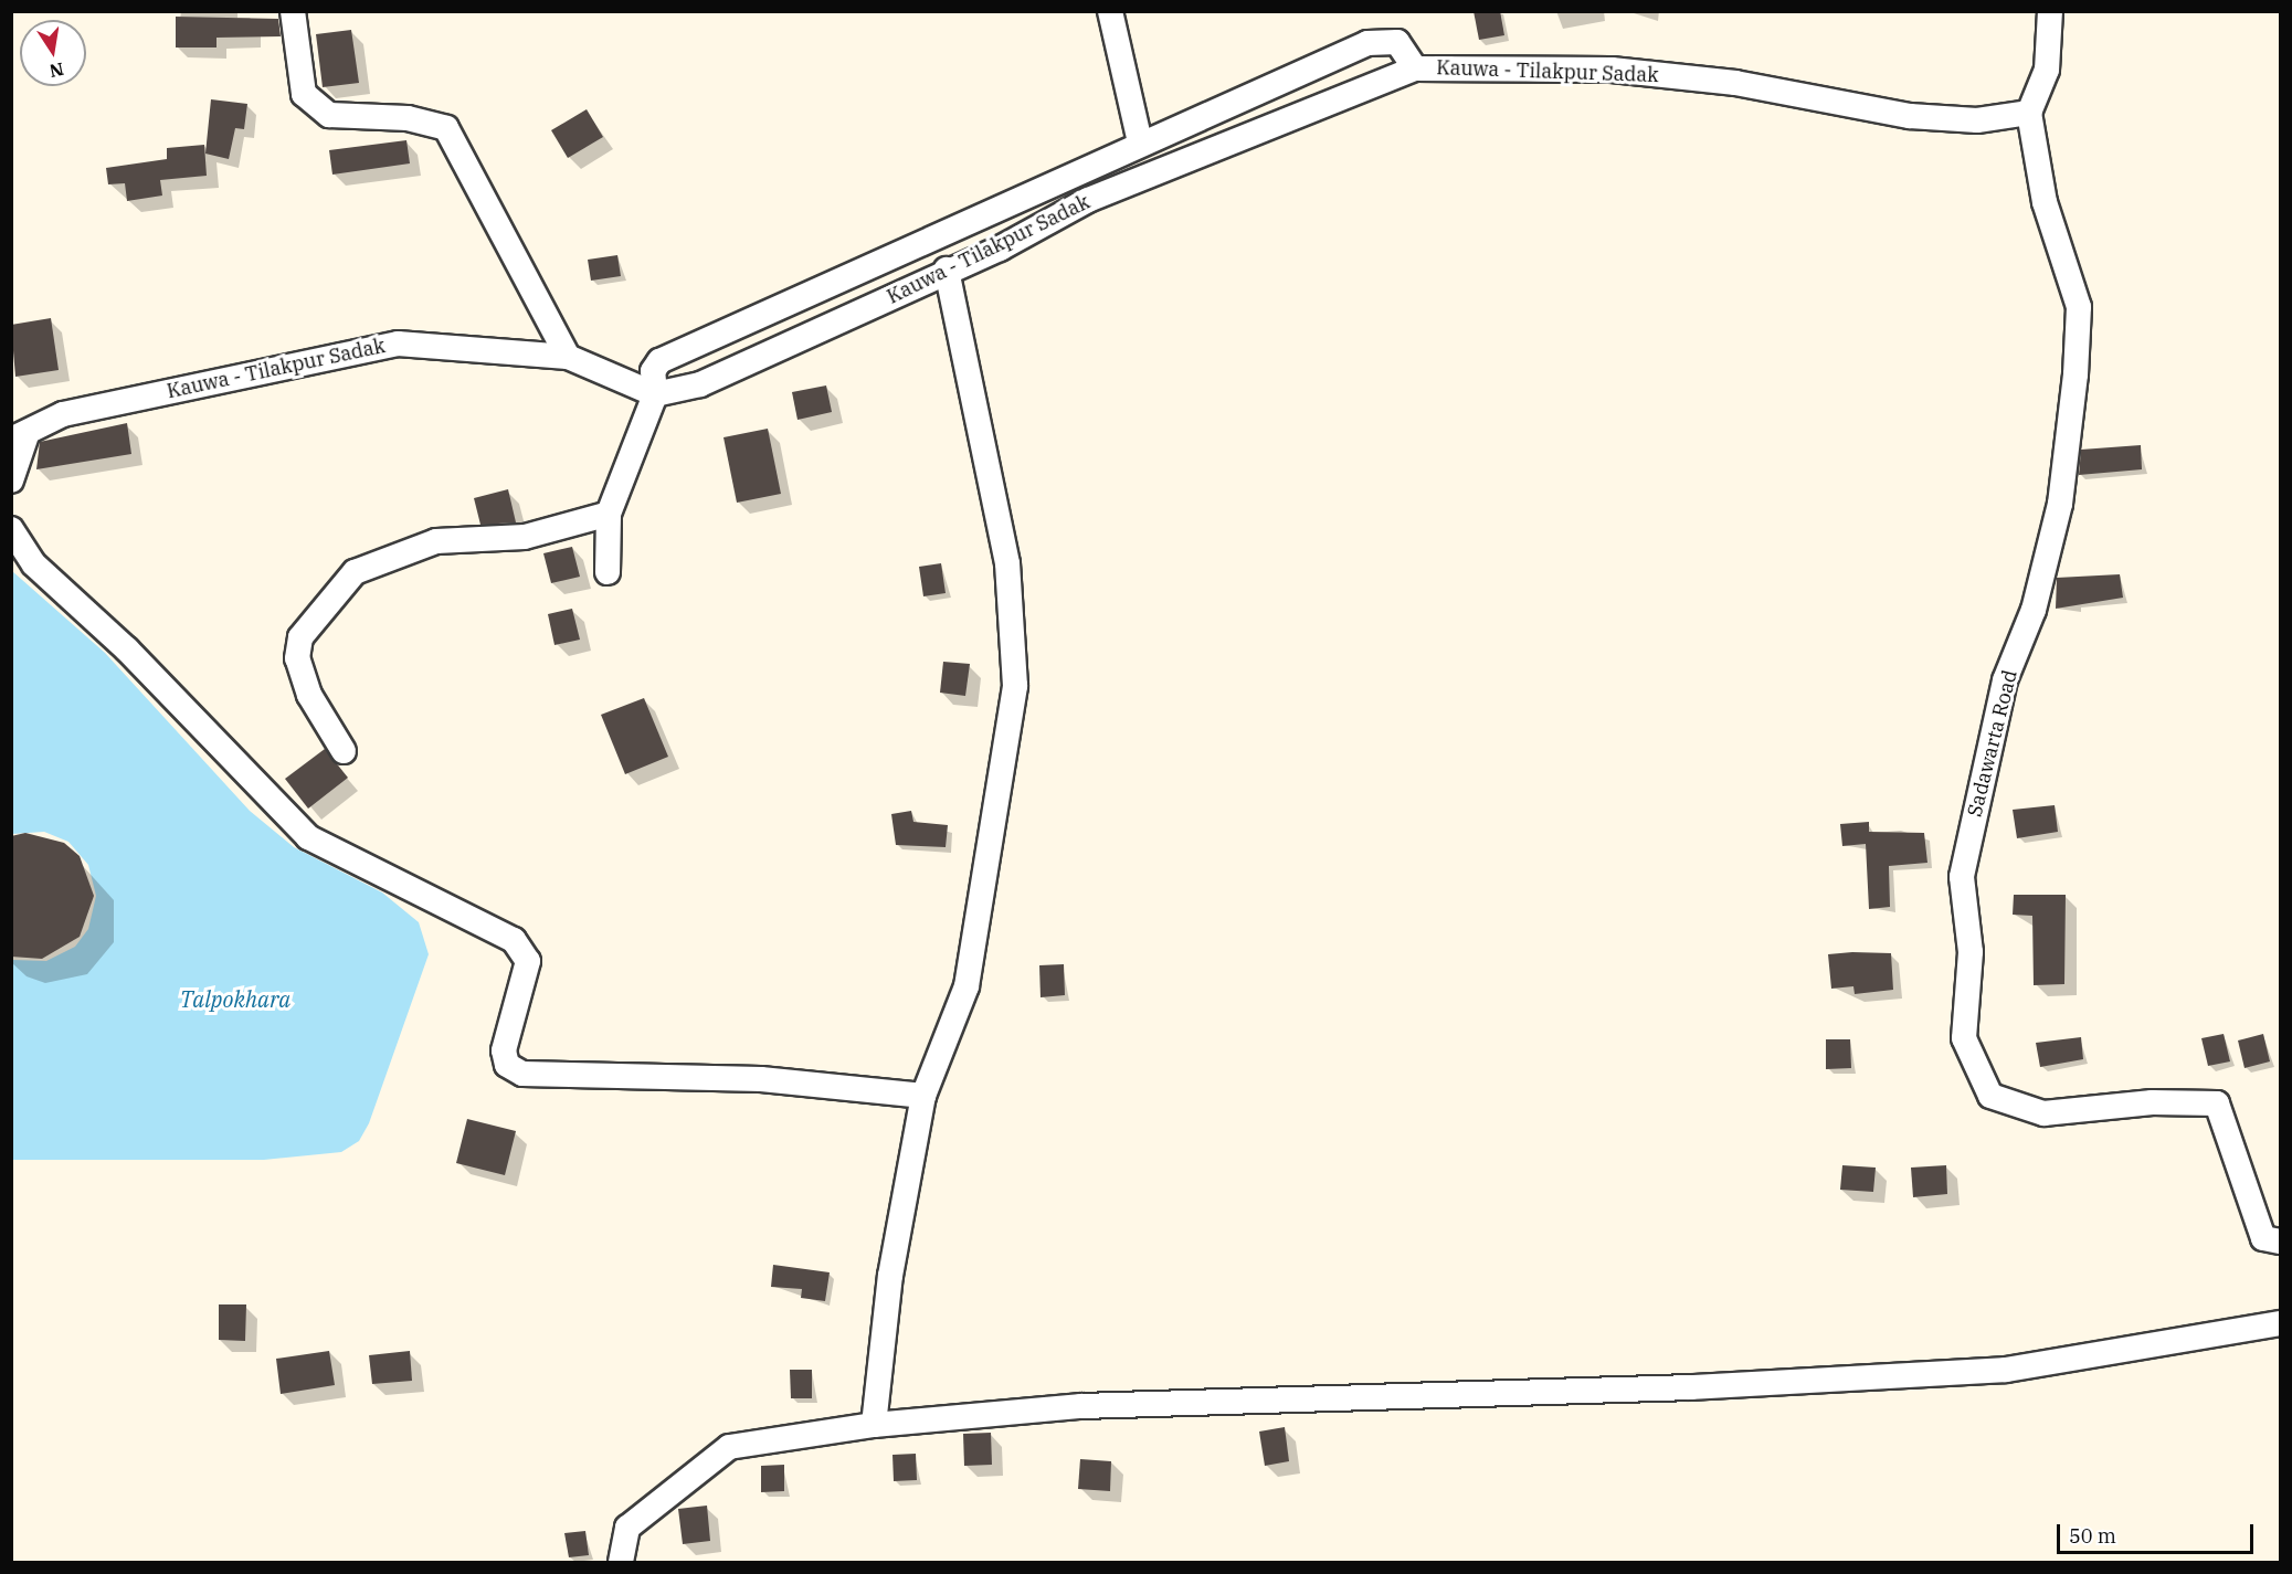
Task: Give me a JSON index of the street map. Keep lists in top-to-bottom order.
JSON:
{
  "streets": {
    "street": ["Kauwa - Tilakpur Sadak", "Sadawarta Road"]
  },
  "crossings": [
    ["Kauwa - Tilakpur Sadak", "Sadawarta Road"]
  ],
  "water": ["Talpokhara"],
  "scale_bar": "50 m",
  "north": "bottom"
}
